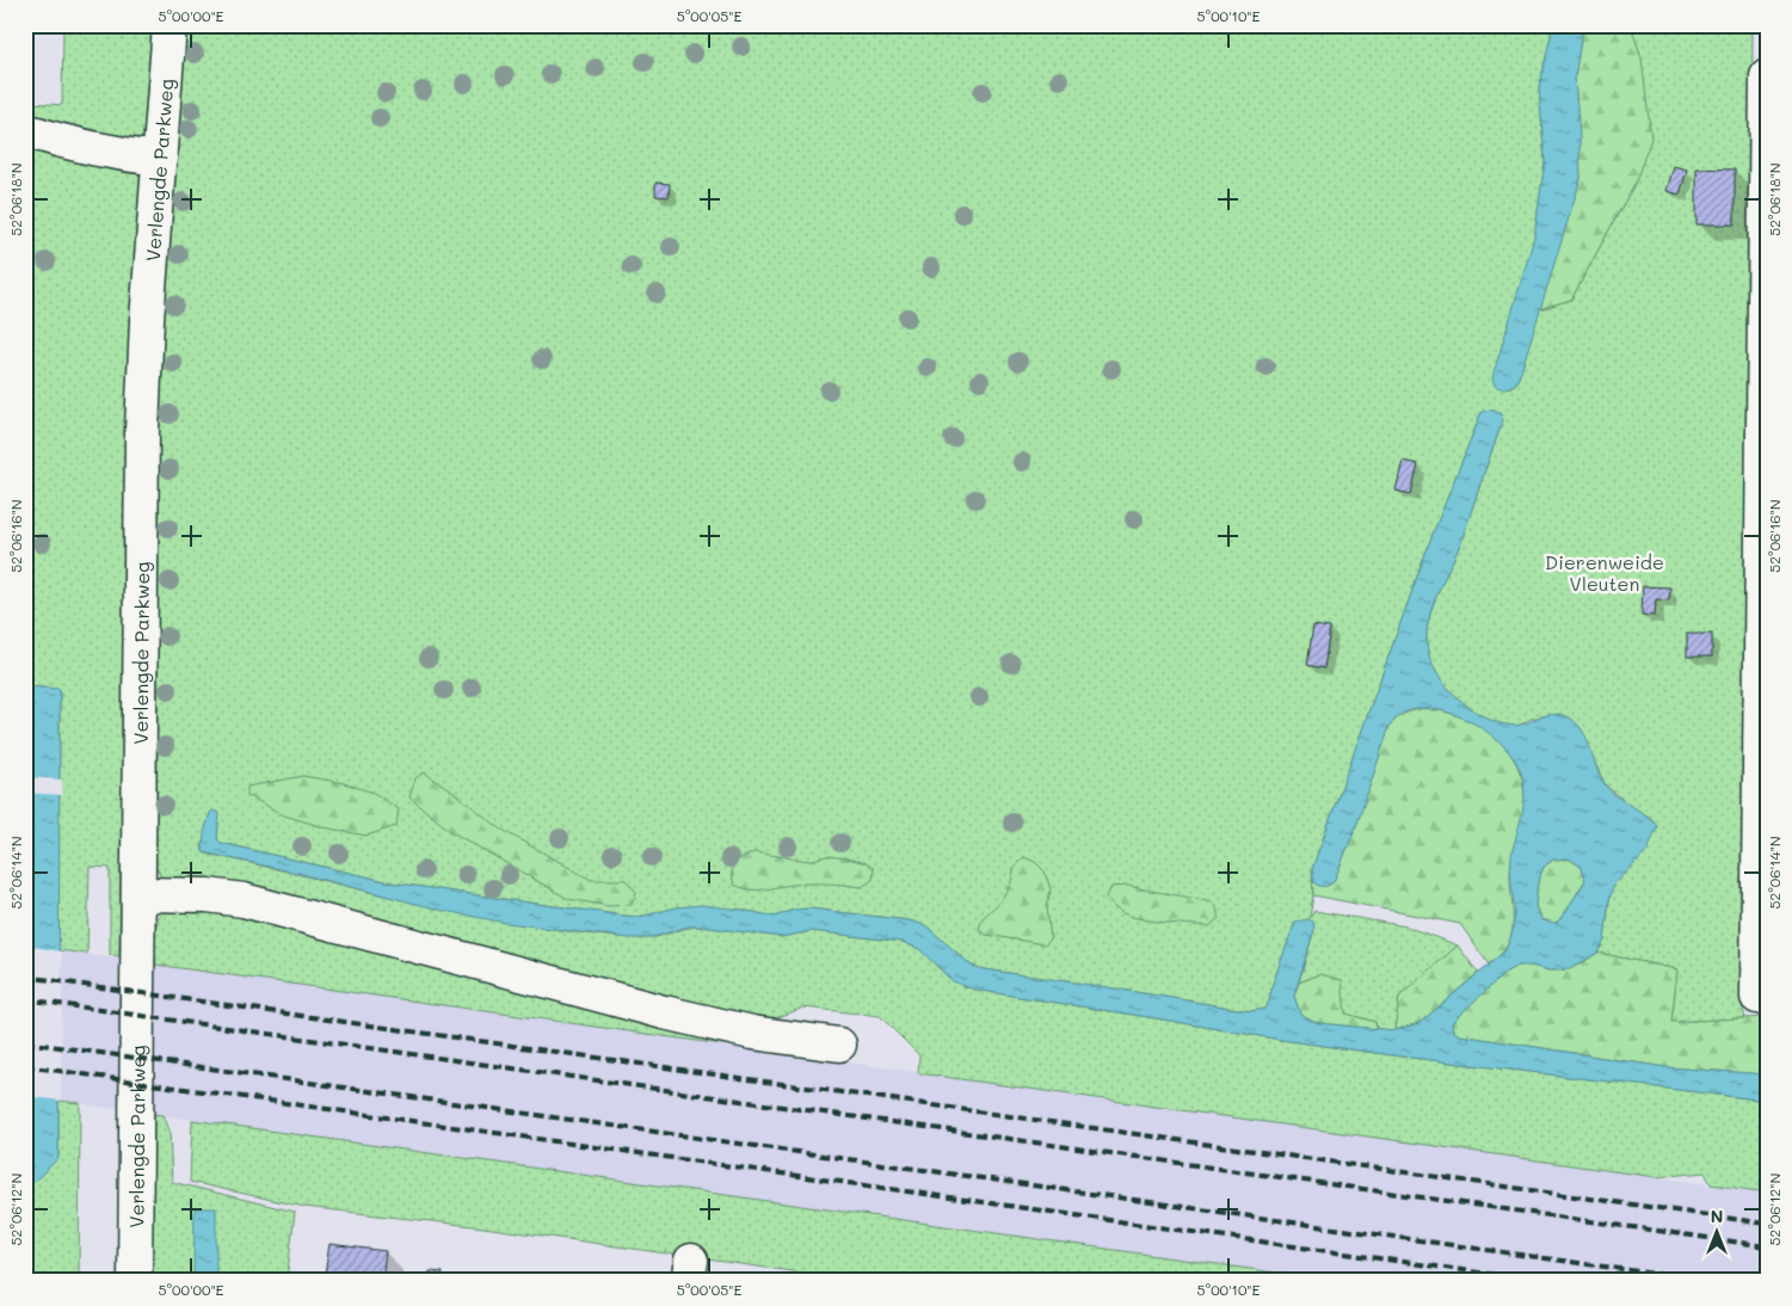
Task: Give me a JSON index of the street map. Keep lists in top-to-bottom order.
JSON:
{
  "streets": {
    "street": ["Verlengde Parkweg"]
  },
  "parks": ["Dierenweide Vleuten"],
  "north": "top",
  "coordinates": [
    "5°00'00\"E",
    "5°00'05\"E",
    "5°00'10\"E",
    "52°06'18\"N",
    "52°06'16\"N",
    "52°06'14\"N",
    "52°06'12\"N"
  ]
}
